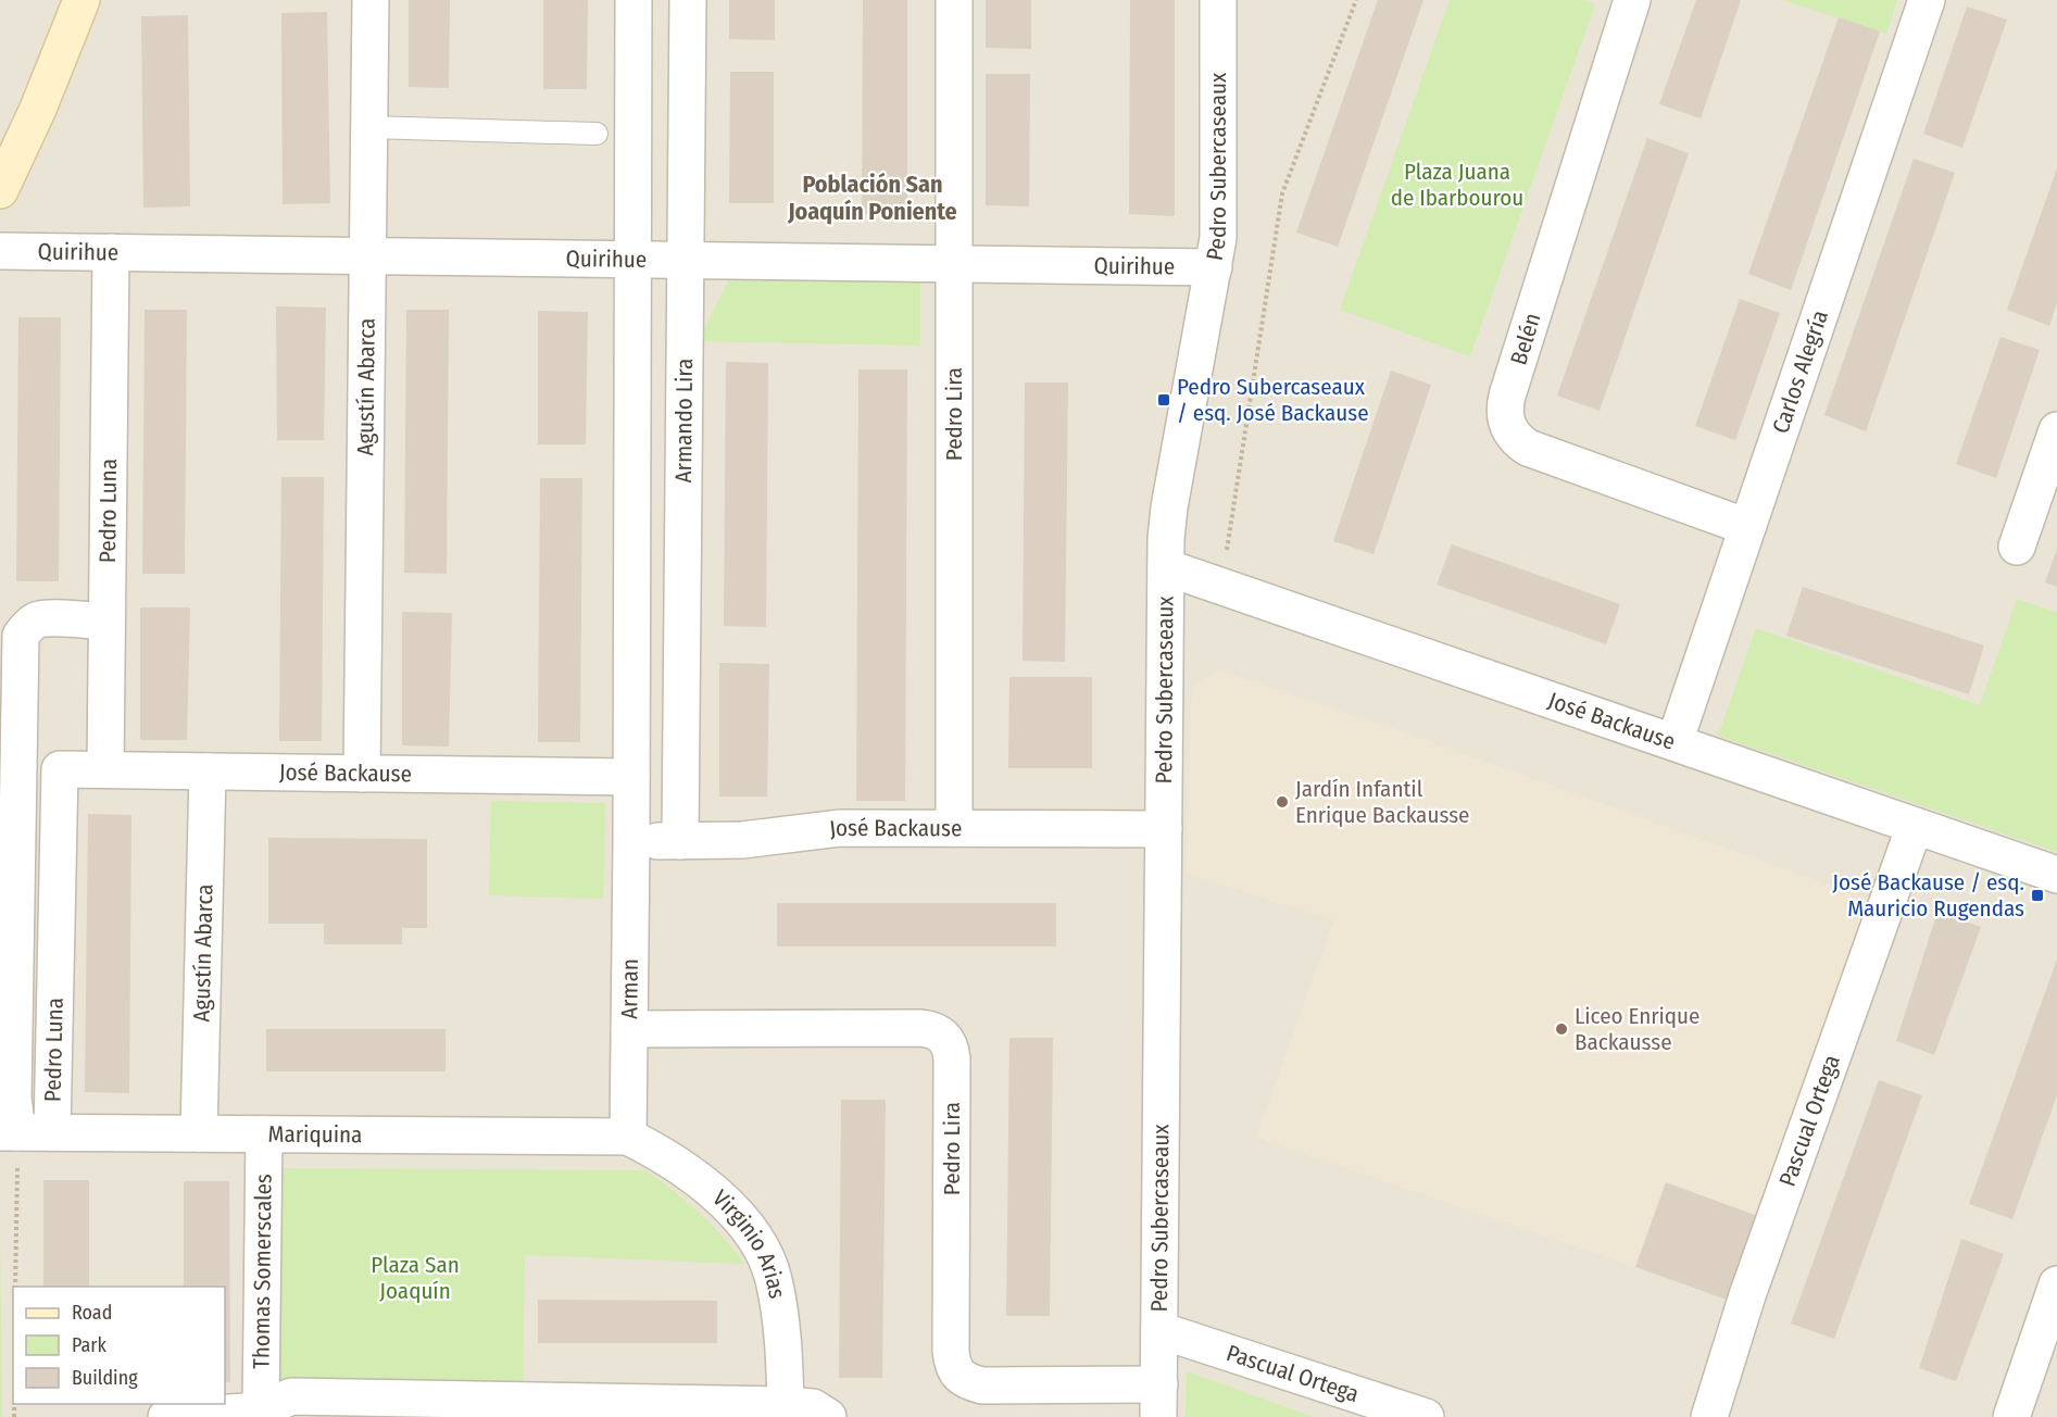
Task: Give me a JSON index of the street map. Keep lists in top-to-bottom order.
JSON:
{
  "streets": {
    "street": [
      "Pedro Subercaseaux",
      "Quirihue",
      "Belén",
      "Carlos Alegría",
      "Agustín Abarca",
      "Pedro Lira",
      "Armando Lira",
      "Pedro Luna",
      "José Backause",
      "Arman",
      "Pascual Ortega",
      "Mariquina",
      "Virginio Arias",
      "Thomas Somerscales"
    ]
  },
  "crossings": [
    ["Pedro Subercaseaux", "Quirihue"],
    ["Pedro Subercaseaux", "Pedro Lira"],
    ["Pedro Subercaseaux", "José Backause"],
    ["Pedro Subercaseaux", "Pascual Ortega"],
    ["Quirihue", "Agustín Abarca"],
    ["Quirihue", "Pedro Lira"],
    ["Quirihue", "Armando Lira"],
    ["Quirihue", "Pedro Luna"],
    ["Belén", "Carlos Alegría"],
    ["Carlos Alegría", "José Backause"],
    ["Agustín Abarca", "José Backause"],
    ["Agustín Abarca", "Mariquina"],
    ["Pedro Lira", "José Backause"],
    ["Pedro Lira", "Arman"],
    ["Armando Lira", "José Backause"],
    ["Pedro Luna", "José Backause"],
    ["Pedro Luna", "Mariquina"],
    ["José Backause", "Arman"],
    ["José Backause", "Pascual Ortega"],
    ["Arman", "Mariquina"],
    ["Arman", "Virginio Arias"],
    ["Mariquina", "Virginio Arias"],
    ["Mariquina", "Thomas Somerscales"]
  ],
  "districts": ["Población San Joaquín Poniente"],
  "parks": ["Plaza Juana de Ibarbourou", "Plaza San Joaquín"],
  "places": {
    "transit": ["Pedro Subercaseaux / esq. José Backause", "José Backause / esq. Mauricio Rugendas"],
    "other": ["Jardín Infantil Enrique Backausse", "Liceo Enrique Backausse"]
  },
  "legend": ["Road", "Park", "Building"]
}
